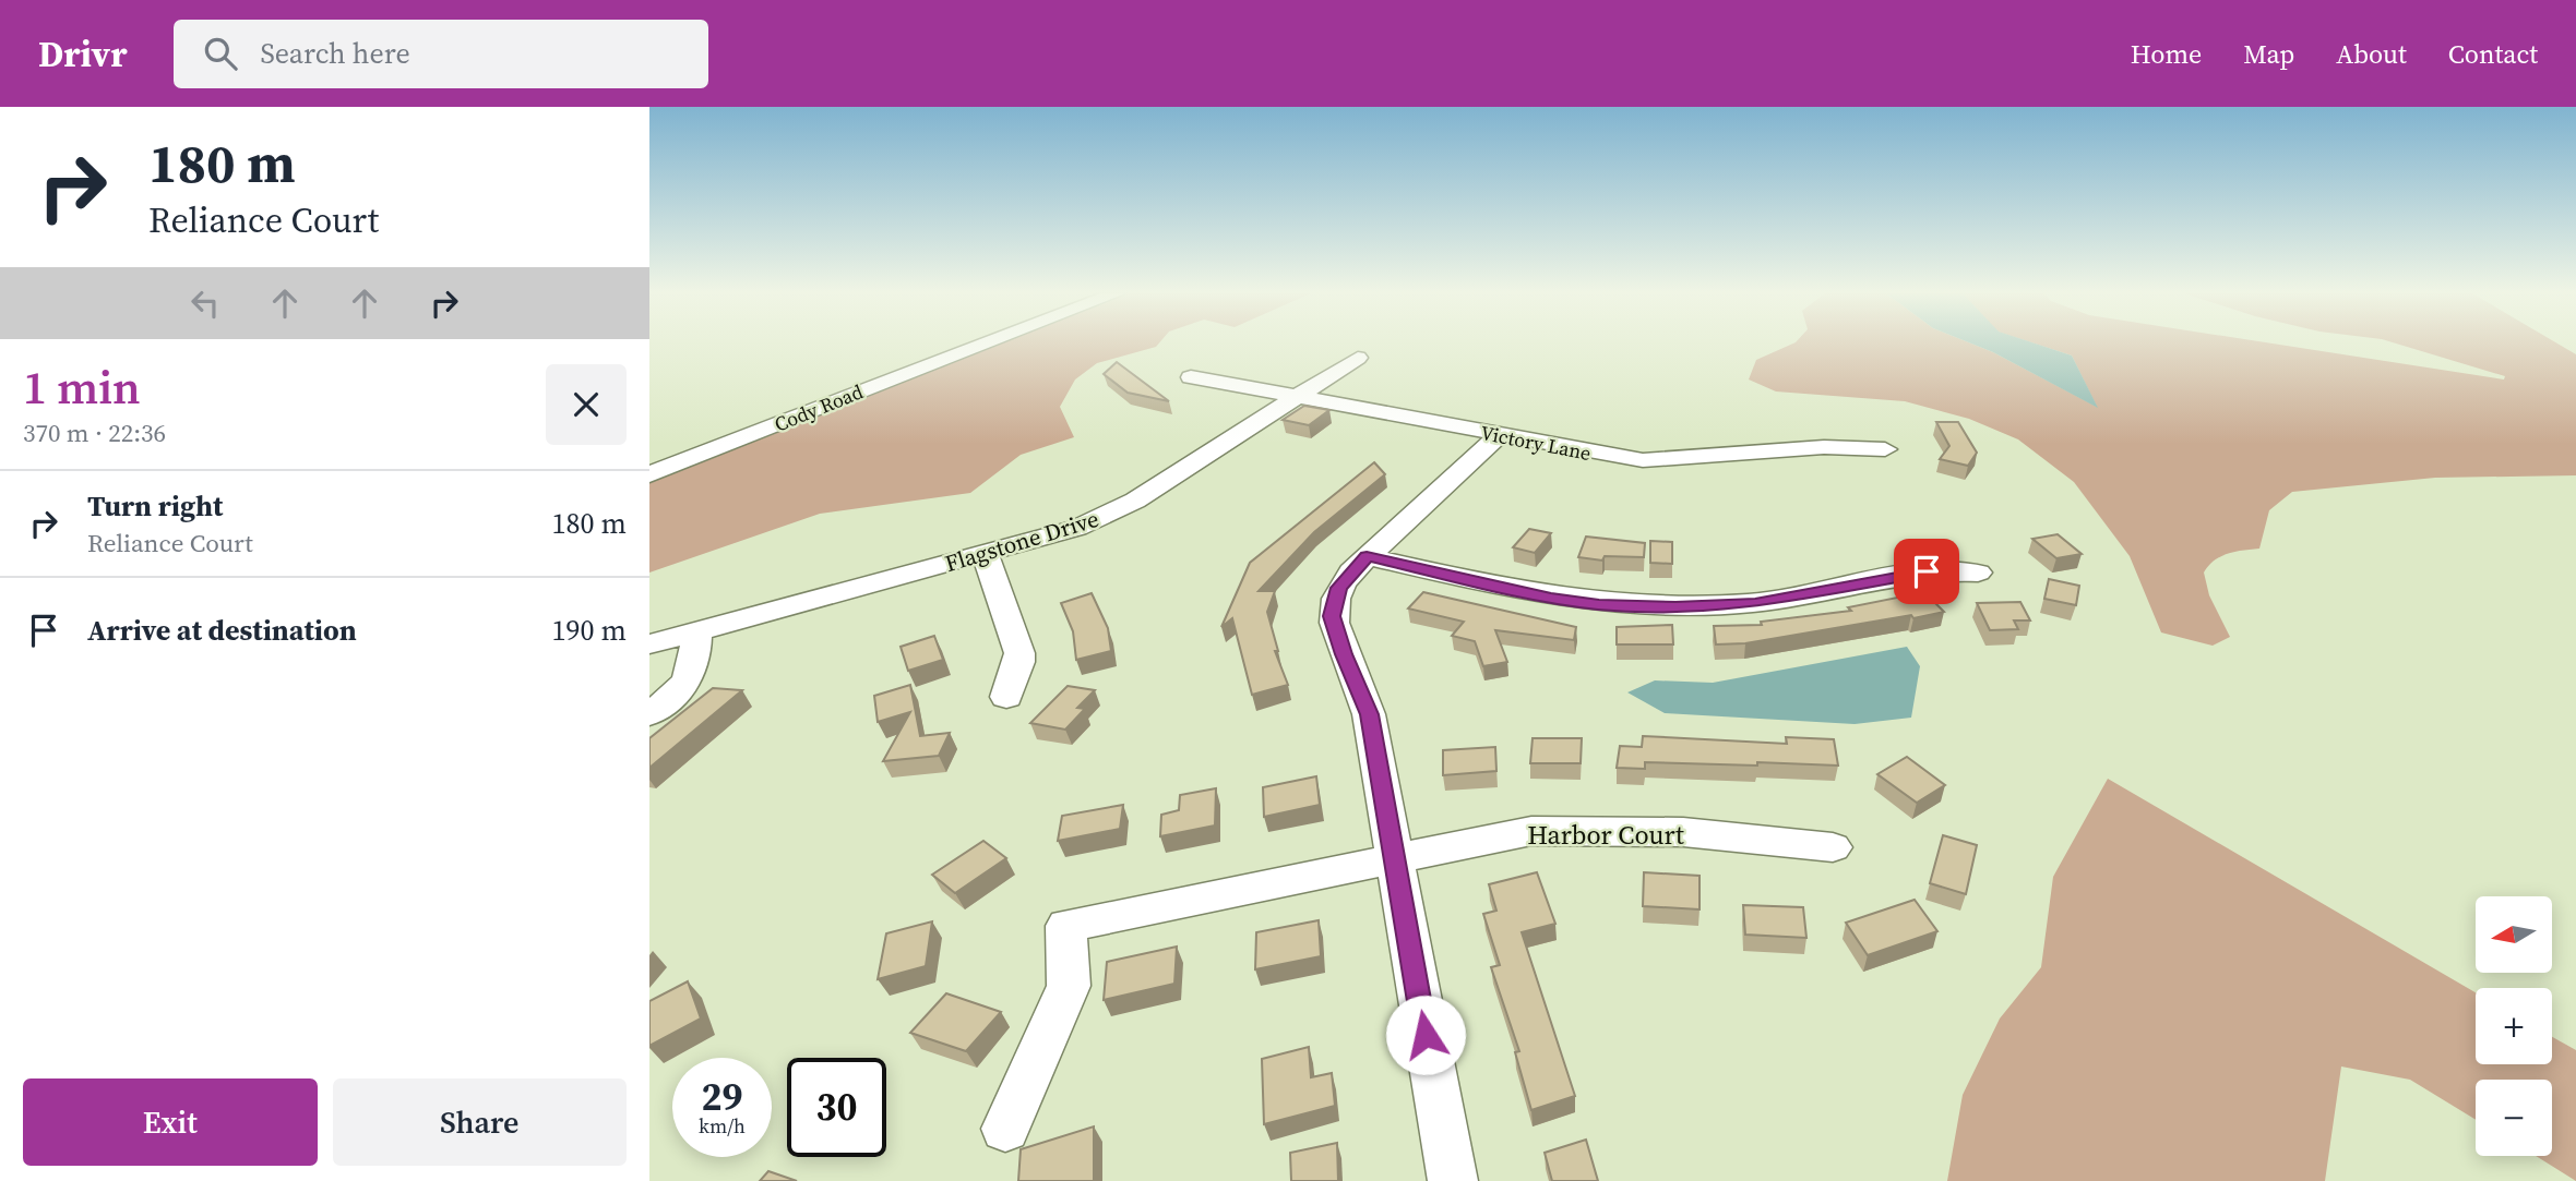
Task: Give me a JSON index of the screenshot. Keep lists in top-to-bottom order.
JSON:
{
  "streets": {
    "street": [
      "Cody Road",
      "Victory Lane",
      "Flagstone Drive",
      "Harbor Court"
    ]
  },
  "crossings": [
    ["Victory Lane", "Flagstone Drive"]
  ],
  "north": "left",
  "page": {
    "header": "Drivr",
    "search": "Search here",
    "nav": [
      "Home",
      "Map",
      "About",
      "Contact"
    ],
    "turn": ["180 m", "Reliance Court"],
    "heading": ["1 min", "370 m · 22:36"],
    "list": [
      {
        "name": "Turn right",
        "note": "Reliance Court",
        "value": "180 m"
      },
      {
        "name": "Arrive at destination",
        "value": "190 m"
      }
    ],
    "map_buttons": ["+", "−"],
    "speed": "29 km/h",
    "limit": "30",
    "buttons": ["Exit", "Share"]
  }
}
